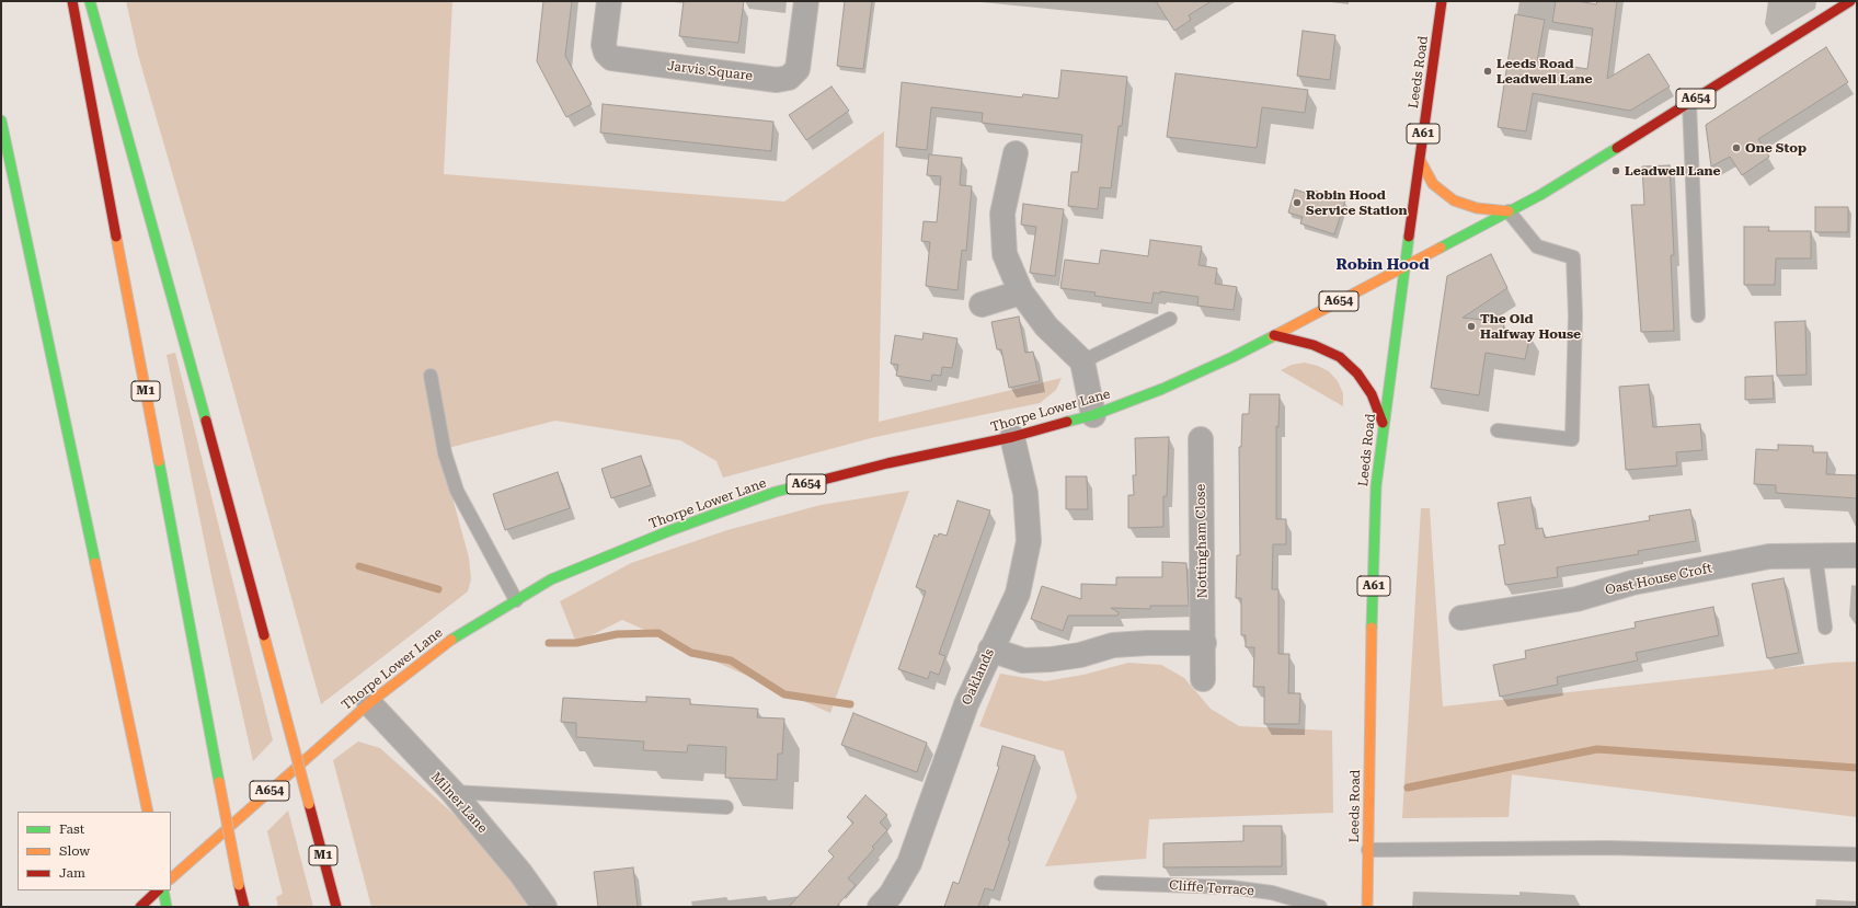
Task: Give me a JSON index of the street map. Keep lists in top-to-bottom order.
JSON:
{
  "streets": {
    "main road": [
      "Leeds Road",
      "A654",
      "A61",
      "M1",
      "Thorpe Lower Lane"
    ],
    "street": [
      "Jarvis Square",
      "Nottingham Close",
      "Oast House Croft",
      "Oaklands",
      "Milner Lane"
    ],
    "lane": ["Cliffe Terrace"]
  },
  "crossings": [
    ["Leeds Road", "A654"],
    ["Leeds Road", "Thorpe Lower Lane"],
    ["A654", "Thorpe Lower Lane"],
    ["Thorpe Lower Lane", "Oaklands"],
    ["Thorpe Lower Lane", "Milner Lane"]
  ],
  "districts": ["Robin Hood"],
  "places": [
    "Leeds Road Leadwell Lane",
    "One Stop",
    "Leadwell Lane",
    "Robin Hood Service Station",
    "The Old Halfway House"
  ],
  "legend": ["Fast", "Slow", "Jam"]
}
